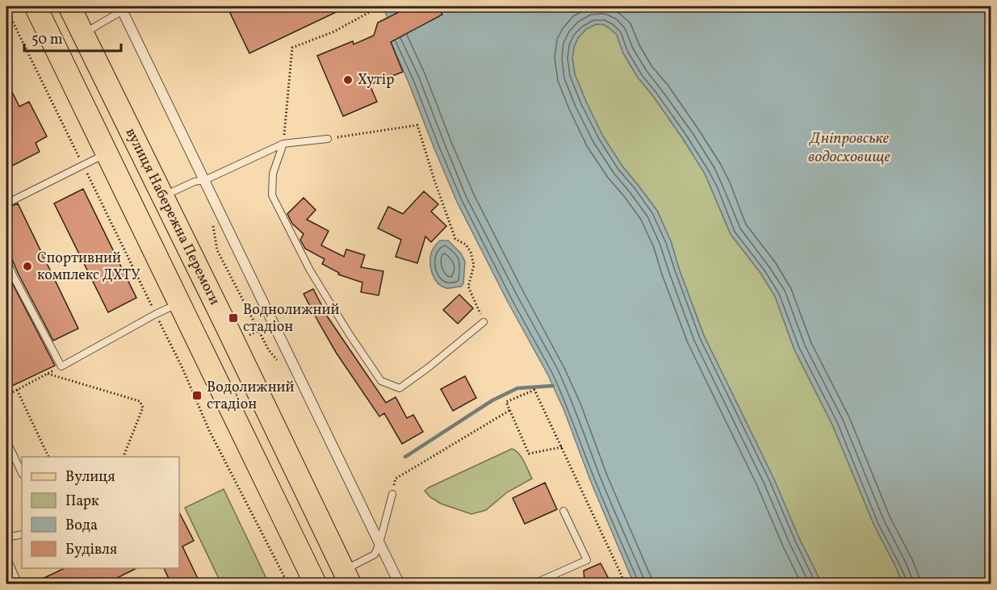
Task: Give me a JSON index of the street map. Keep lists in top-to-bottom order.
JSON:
{
  "streets": {
    "main road": ["вулиця Набережна Перемоги"]
  },
  "water": ["Дніпровське водосховище"],
  "places": {
    "other": ["Хутір", "Спортивний комплекс ДХТУ"],
    "transit": ["Воднолижний стадіон", "Водолижний стадіон"]
  },
  "legend": [
    "Вулиця",
    "Парк",
    "Вода",
    "Будівля"
  ],
  "scale_bar": "50 m"
}
